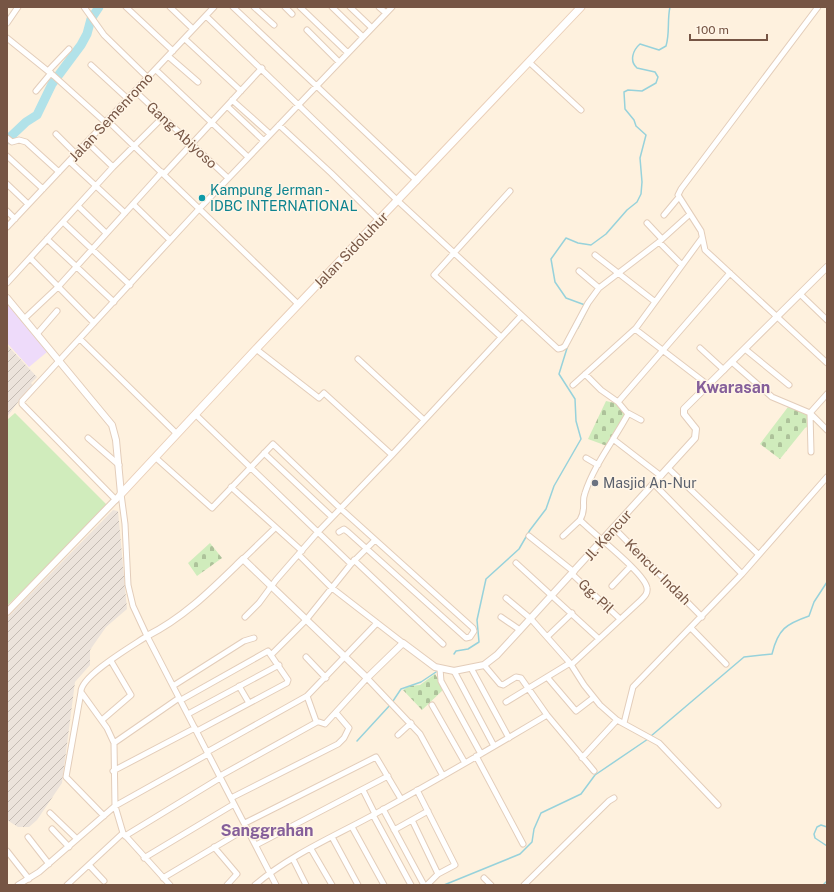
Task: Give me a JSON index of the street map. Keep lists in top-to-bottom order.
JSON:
{
  "streets": {
    "main road": ["Jalan Sidoluhur"],
    "street": [
      "Jalan Semenromo",
      "Gang Abiyoso",
      "Jl. Kencur",
      "Kencur Indah",
      "Gg. Pil"
    ]
  },
  "crossings": [
    ["Jalan Semenromo", "Gang Abiyoso"],
    ["Jl. Kencur", "Kencur Indah"],
    ["Jl. Kencur", "Gg. Pil"]
  ],
  "districts": ["Kwarasan", "Sanggrahan"],
  "places": ["Kampung Jerman - IDBC INTERNATIONAL", "Masjid An-Nur"],
  "scale_bar": "100 m"
}
